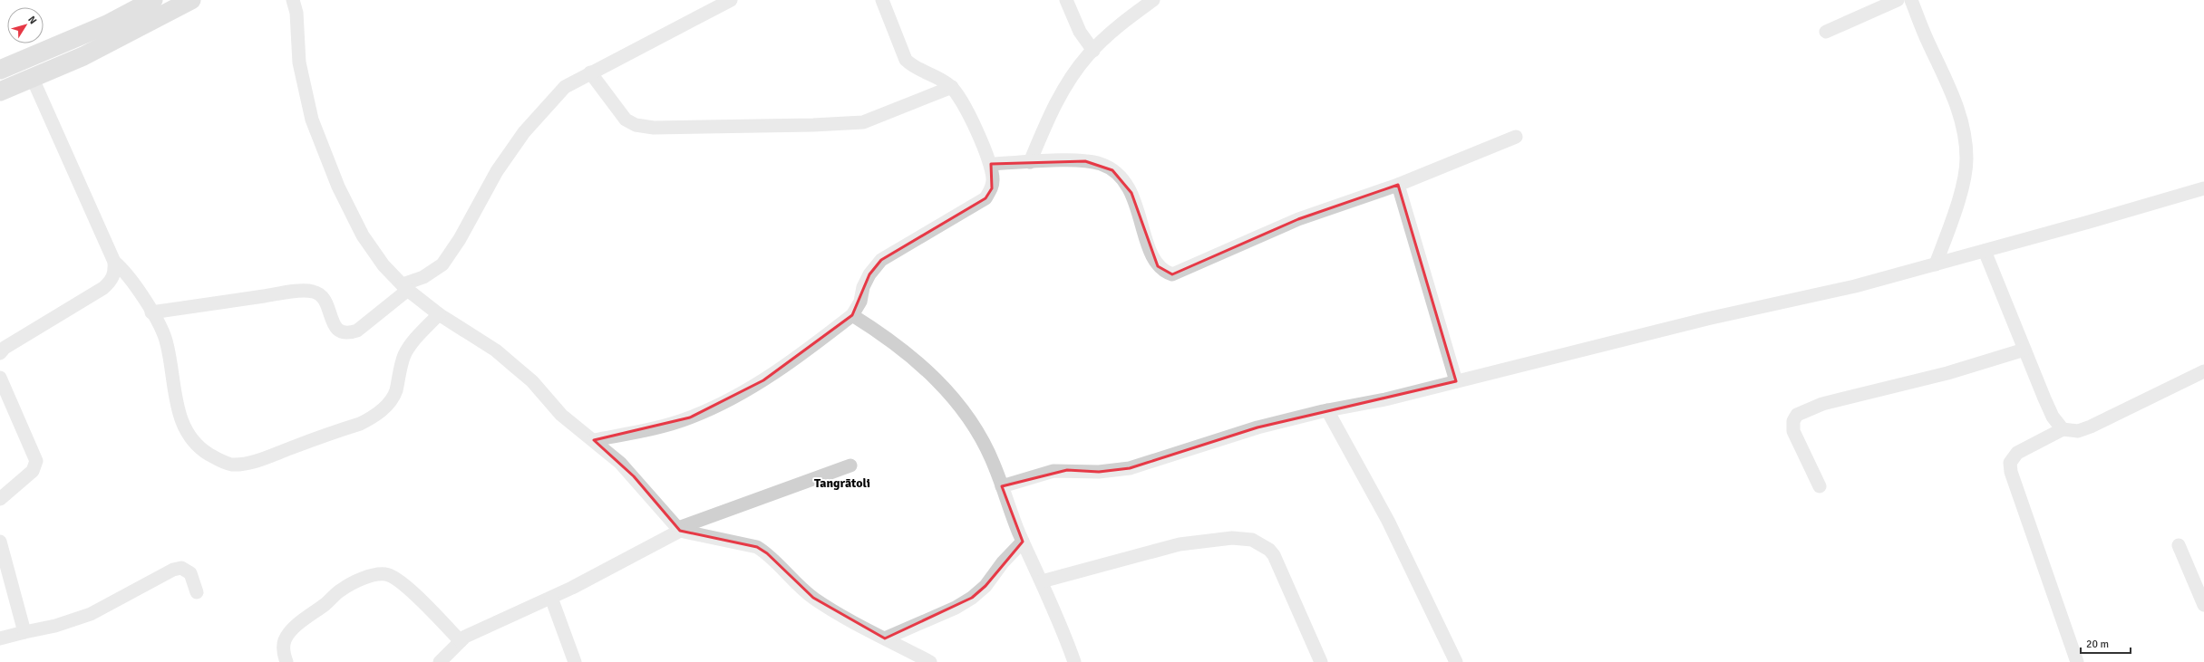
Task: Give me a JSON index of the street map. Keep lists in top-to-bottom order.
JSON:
{
  "districts": ["Tangrātoli"],
  "scale_bar": "20 m",
  "north": "top right"
}
